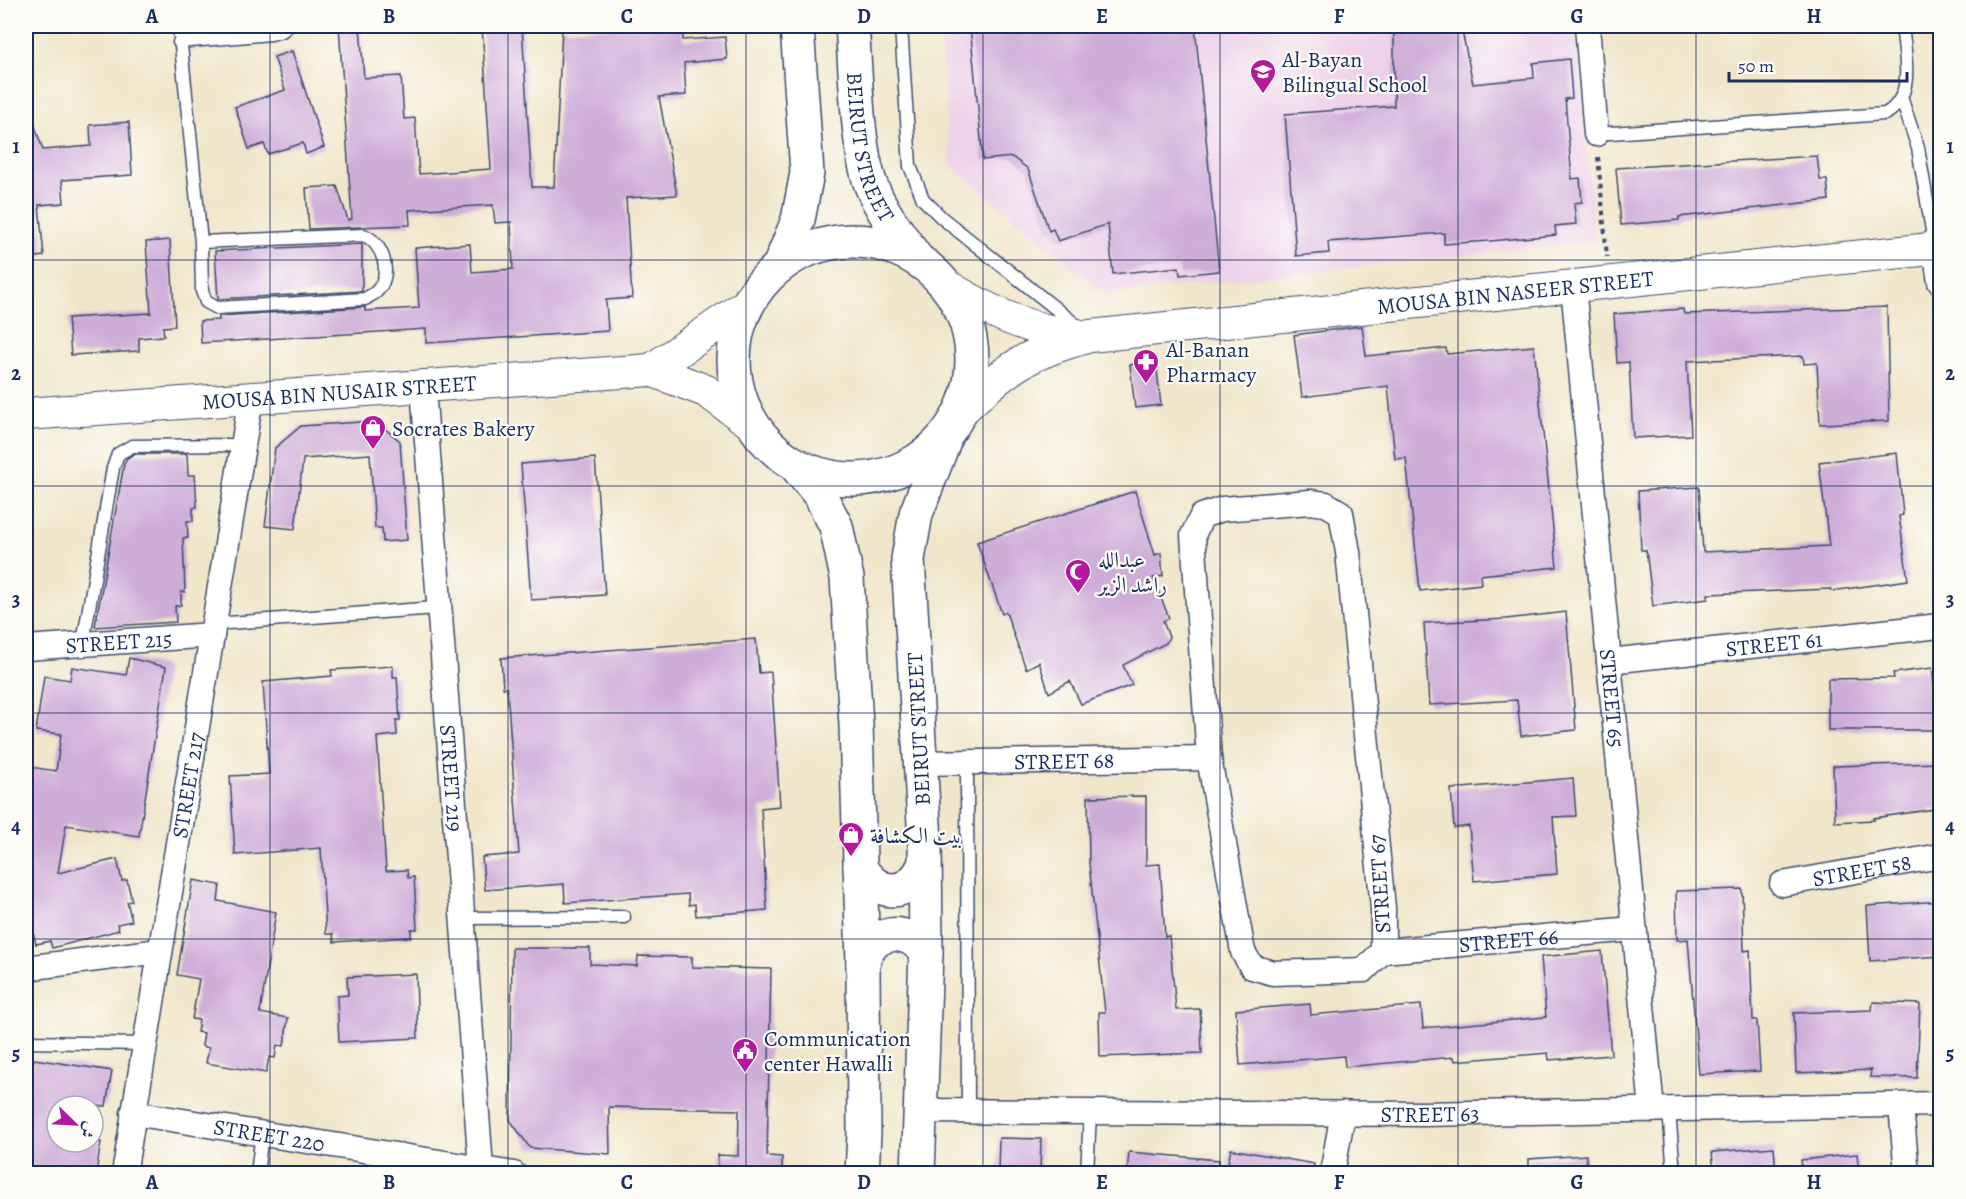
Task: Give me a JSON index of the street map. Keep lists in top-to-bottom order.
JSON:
{
  "streets": {
    "main road": ["BEIRUT STREET"],
    "street": [
      "MOUSA BIN NASEER STREET",
      "MOUSA BIN NUSAIR STREET",
      "STREET 215",
      "STREET 61",
      "STREET 65",
      "STREET 68",
      "STREET 219",
      "STREET 217",
      "STREET 58",
      "STREET 67",
      "STREET 66",
      "STREET 63",
      "STREET 220"
    ]
  },
  "crossings": [
    ["BEIRUT STREET", "MOUSA BIN NASEER STREET"],
    ["BEIRUT STREET", "STREET 68"],
    ["BEIRUT STREET", "STREET 63"],
    ["MOUSA BIN NASEER STREET", "STREET 65"],
    ["MOUSA BIN NUSAIR STREET", "STREET 219"],
    ["MOUSA BIN NUSAIR STREET", "STREET 217"],
    ["STREET 215", "STREET 217"],
    ["STREET 61", "STREET 65"],
    ["STREET 65", "STREET 66"],
    ["STREET 65", "STREET 63"],
    ["STREET 68", "STREET 67"],
    ["STREET 219", "STREET 220"],
    ["STREET 217", "STREET 220"],
    ["STREET 67", "STREET 66"]
  ],
  "places": {
    "school or university": ["Al-Bayan Bilingual School"],
    "pharmacy": ["Al-Banan Pharmacy"],
    "shop": ["Socrates Bakery", "بيت الكشافة"],
    "mosque": ["عبدالله راشد الزير"],
    "public building": ["Communication center Hawalli"]
  },
  "scale_bar": "50 m",
  "north": "bottom right",
  "grid": {
    "columns": [
      "A",
      "B",
      "C",
      "D",
      "E",
      "F",
      "G",
      "H"
    ],
    "rows": [
      "1",
      "2",
      "3",
      "4",
      "5"
    ]
  }
}
